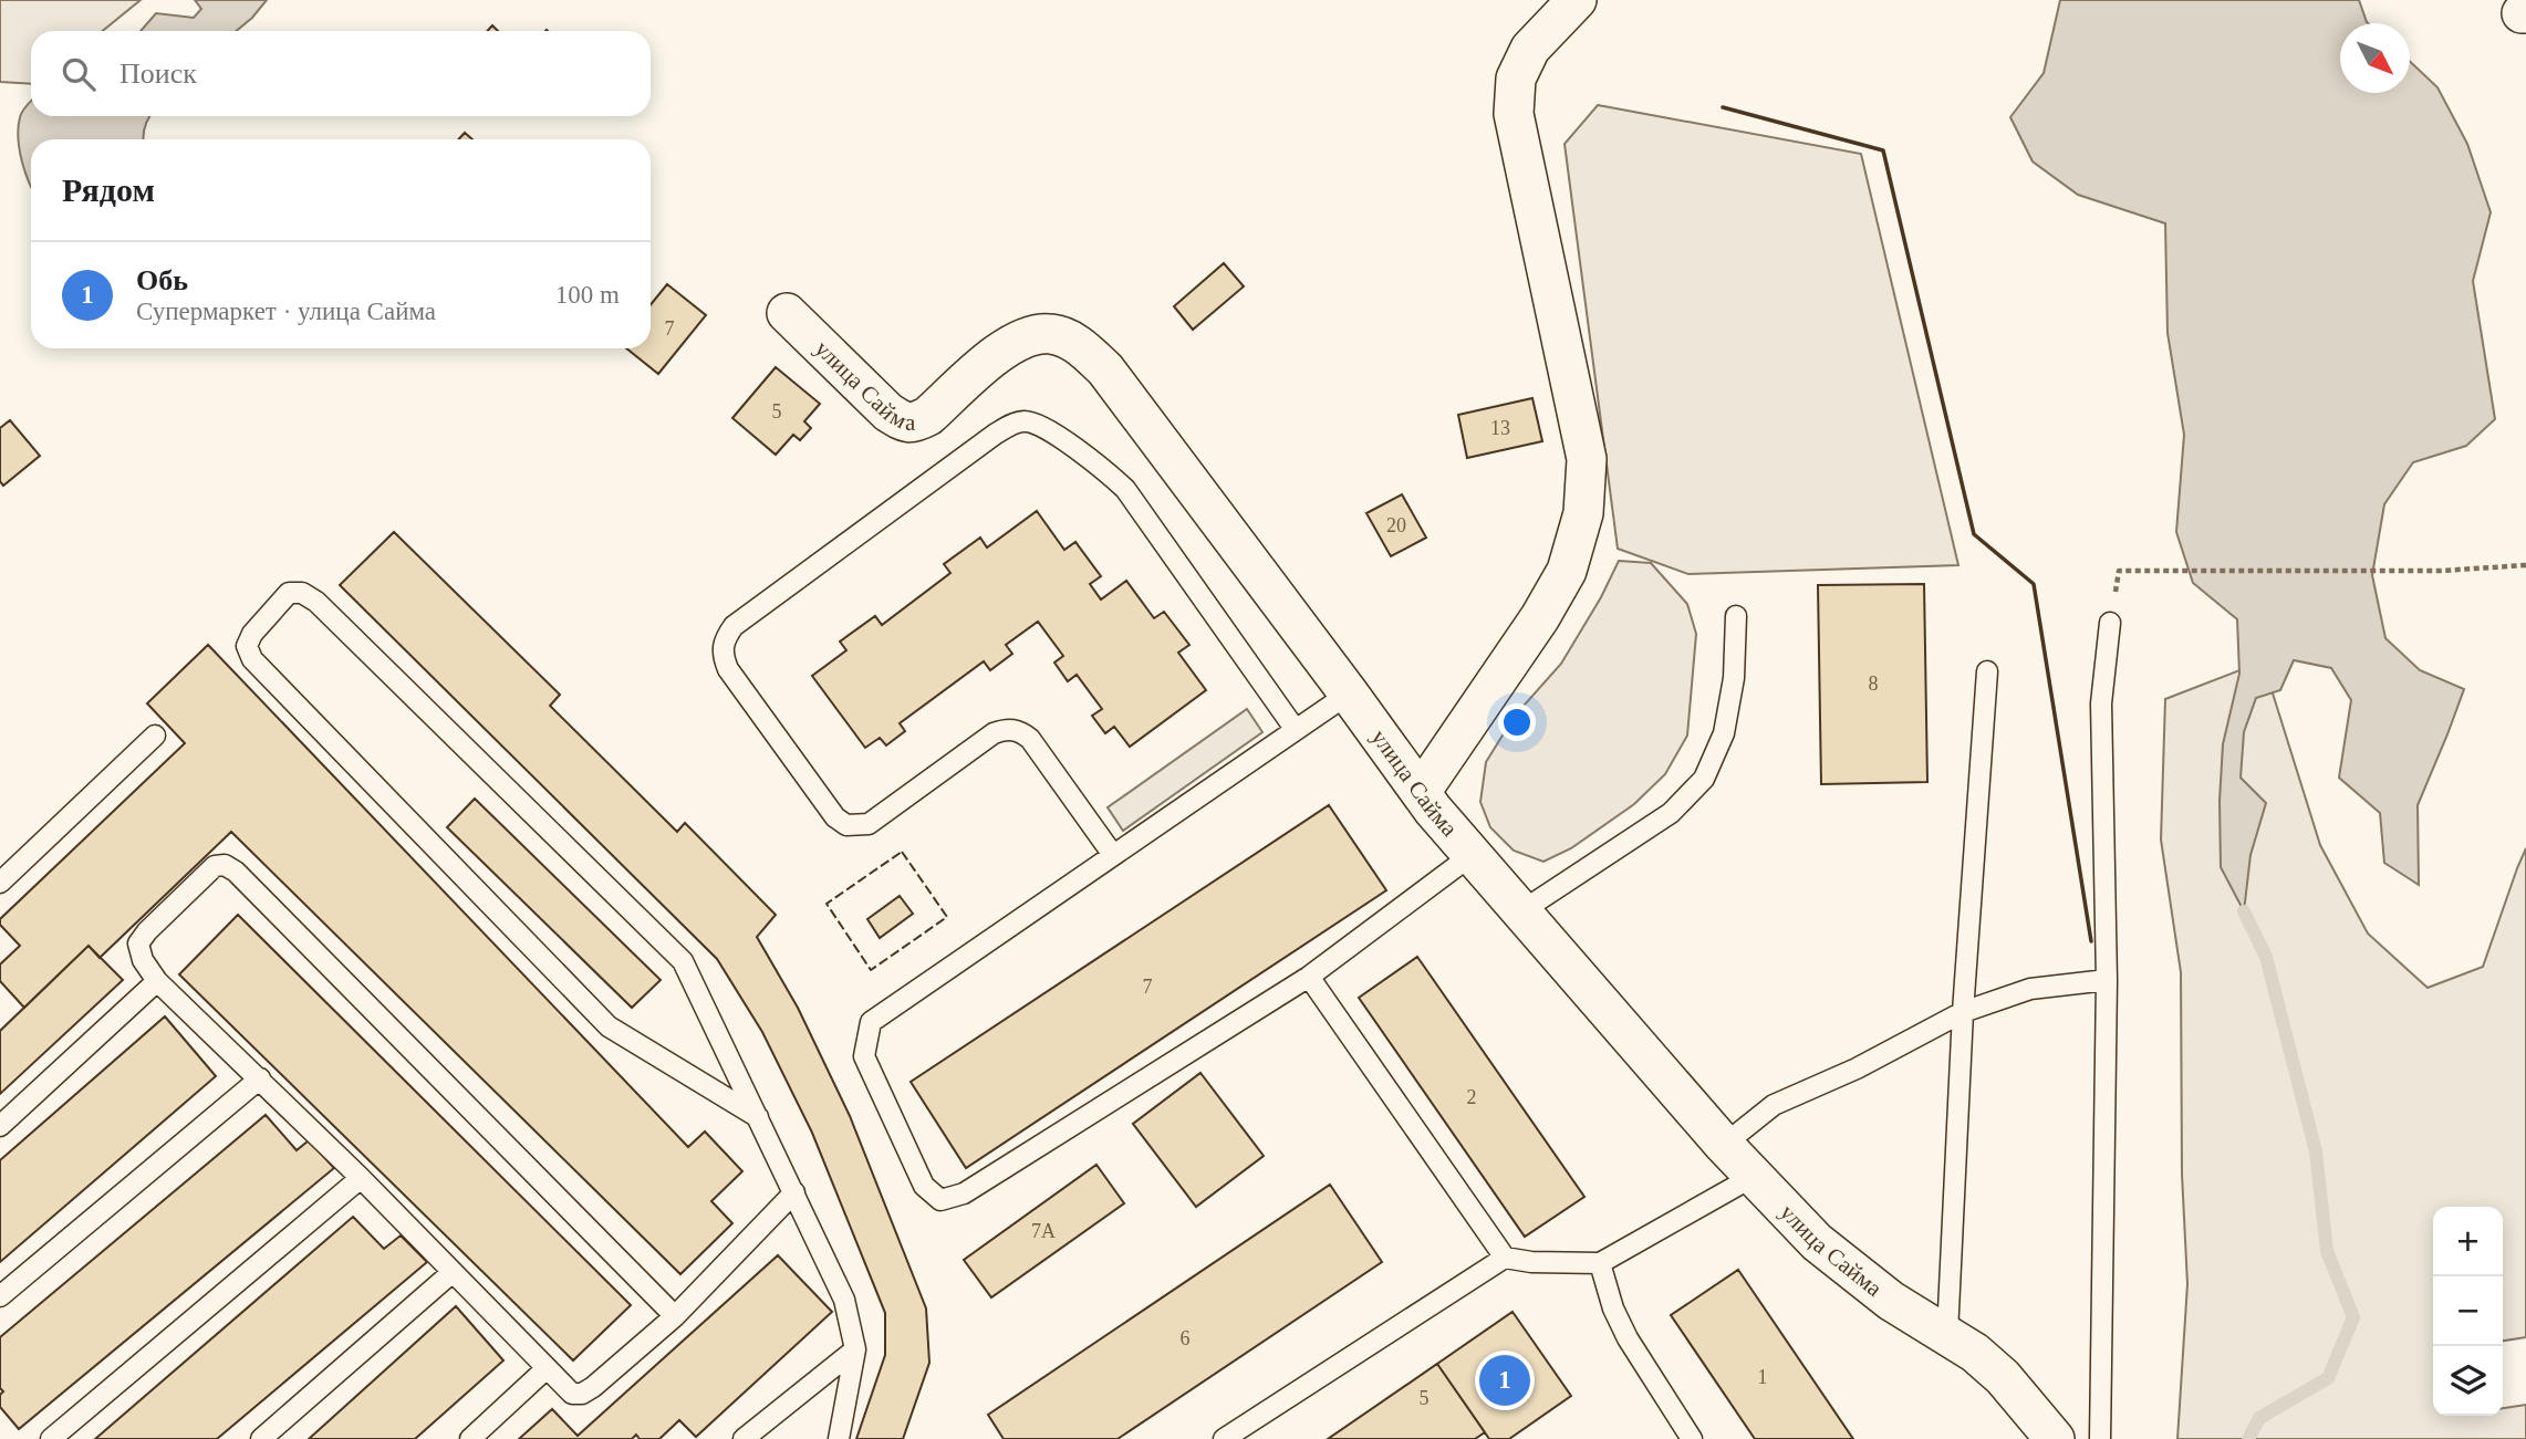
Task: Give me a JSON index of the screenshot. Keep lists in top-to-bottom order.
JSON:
{
  "streets": {
    "street": ["улица Сайма"]
  },
  "house_numbers": [
    "7",
    "5",
    "13",
    "20",
    "8",
    "7",
    "2",
    "7А",
    "6",
    "1",
    "5"
  ],
  "north": "bottom right",
  "page": {
    "search": "Поиск",
    "heading": "Рядом",
    "list": [
      {
        "mark": "1",
        "name": "Обь",
        "note": "Супермаркет · улица Сайма",
        "value": "100 m"
      }
    ],
    "map_buttons": ["+", "−"],
    "pins": "1"
  }
}
